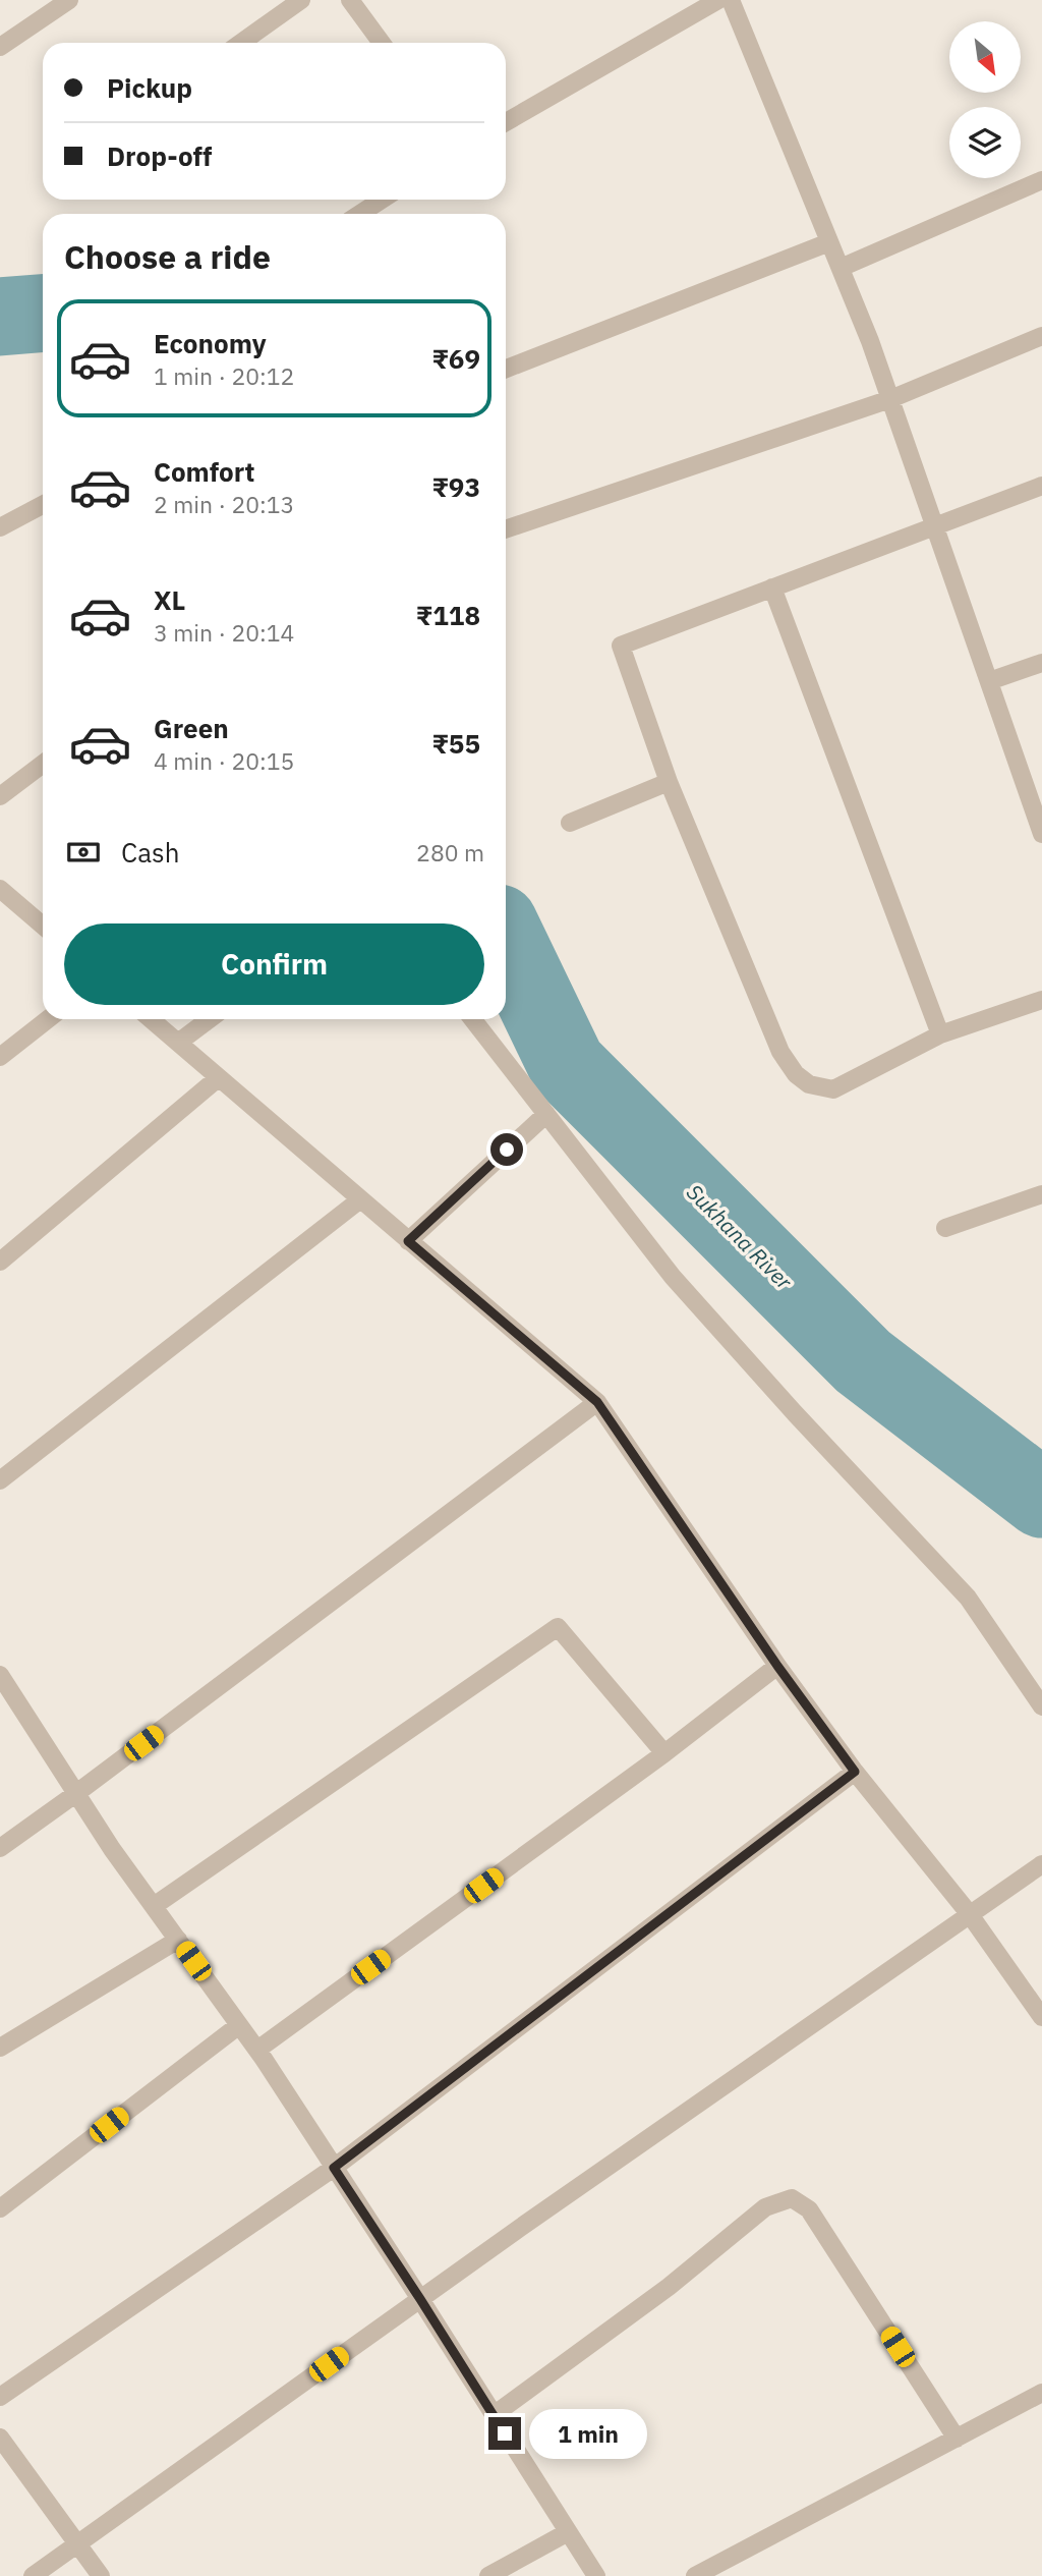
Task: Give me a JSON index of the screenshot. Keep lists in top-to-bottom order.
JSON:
{
  "water": ["Sukhana River"],
  "north": "bottom right",
  "page": {
    "banner": ["Pickup", "Drop-off"],
    "heading": "Choose a ride",
    "list": [
      {
        "name": "Economy",
        "note": "1 min · 20:12",
        "value": "₹69"
      },
      {
        "name": "Comfort",
        "note": "2 min · 20:13",
        "value": "₹93"
      },
      {
        "name": "XL",
        "note": "3 min · 20:14",
        "value": "₹118"
      },
      {
        "name": "Green",
        "note": "4 min · 20:15",
        "value": "₹55"
      }
    ],
    "pay": ["Cash", "280 m"],
    "buttons": "Confirm",
    "bubble": "1 min"
  }
}
